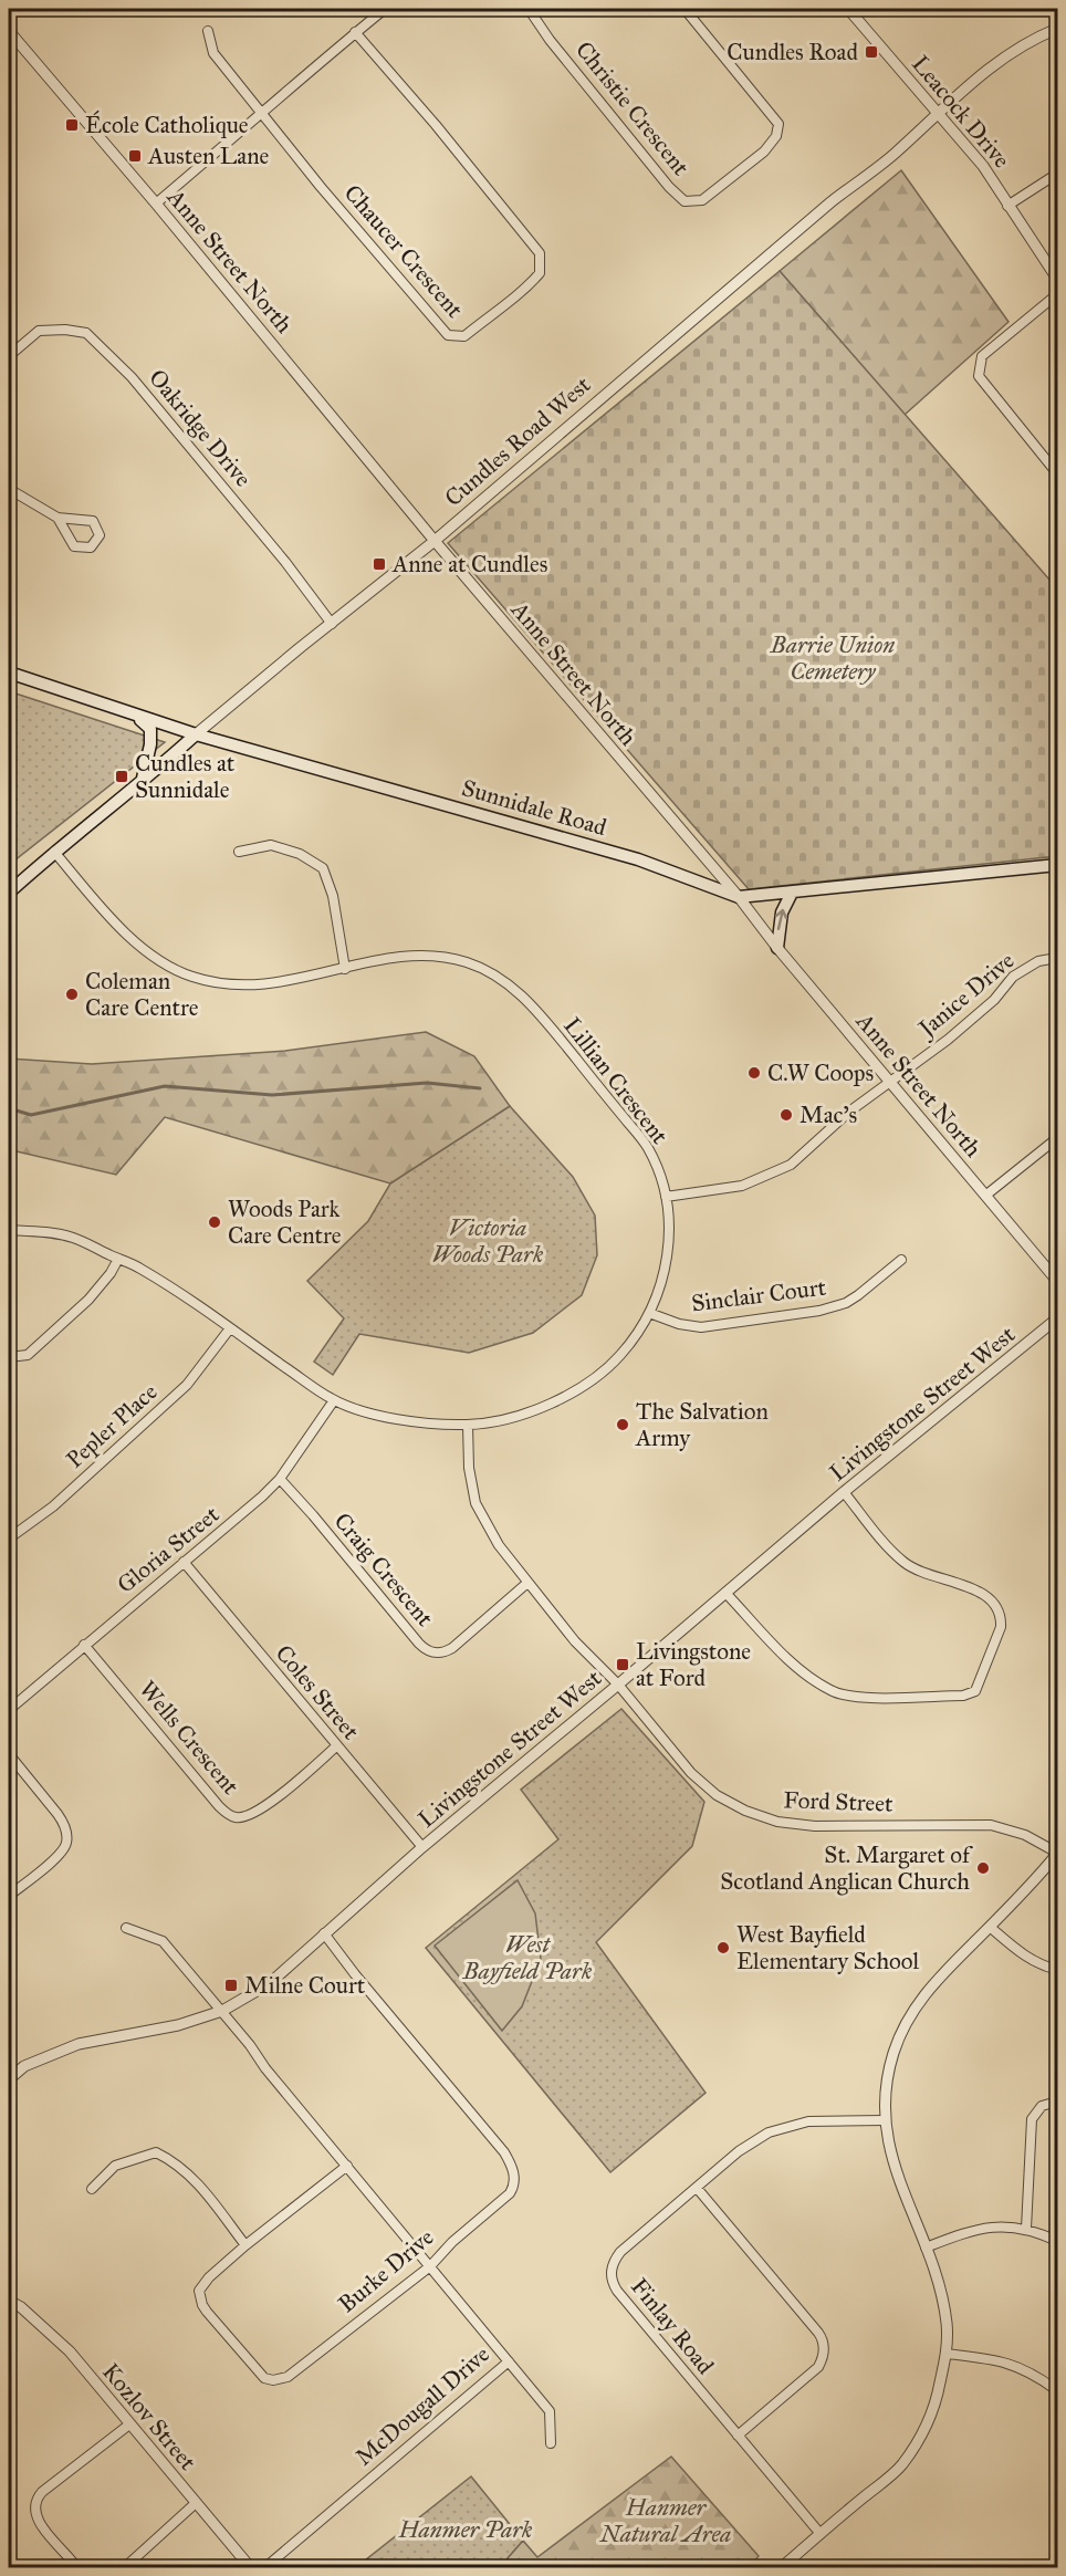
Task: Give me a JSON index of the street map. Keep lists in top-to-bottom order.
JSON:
{
  "streets": {
    "main road": ["Cundles Road West", "Sunnidale Road"],
    "street": [
      "Christie Crescent",
      "Leacock Drive",
      "Chaucer Crescent",
      "Anne Street North",
      "Oakridge Drive",
      "Janice Drive",
      "Lillian Crescent",
      "Sinclair Court",
      "Livingstone Street West",
      "Pepler Place",
      "Gloria Street",
      "Craig Crescent",
      "Coles Street",
      "Wells Crescent",
      "Ford Street",
      "Burke Drive",
      "Finlay Road",
      "McDougall Drive",
      "Kozlov Street"
    ]
  },
  "crossings": [
    ["Leacock Drive", "Cundles Road West"],
    ["Anne Street North", "Cundles Road West"],
    ["Anne Street North", "Sunnidale Road"],
    ["Anne Street North", "Janice Drive"],
    ["Oakridge Drive", "Cundles Road West"],
    ["Cundles Road West", "Sunnidale Road"],
    ["Cundles Road West", "Lillian Crescent"],
    ["Janice Drive", "Lillian Crescent"],
    ["Lillian Crescent", "Sinclair Court"],
    ["Lillian Crescent", "Pepler Place"],
    ["Lillian Crescent", "Gloria Street"],
    ["Lillian Crescent", "Ford Street"],
    ["Livingstone Street West", "Coles Street"],
    ["Livingstone Street West", "Ford Street"],
    ["Livingstone Street West", "Burke Drive"],
    ["Livingstone Street West", "McDougall Drive"],
    ["Gloria Street", "Craig Crescent"],
    ["Gloria Street", "Coles Street"],
    ["Gloria Street", "Wells Crescent"],
    ["Craig Crescent", "Ford Street"],
    ["Coles Street", "Wells Crescent"],
    ["Burke Drive", "McDougall Drive"]
  ],
  "parks": [
    "Barrie Union Cemetery",
    "Victoria Woods Park",
    "West Bayfield Park",
    "Hanmer Natural Area",
    "Hanmer Park"
  ],
  "places": {
    "transit": [
      "Cundles Road",
      "École Catholique",
      "Austen Lane",
      "Anne at Cundles",
      "Cundles at Sunnidale",
      "Livingstone at Ford",
      "Milne Court"
    ],
    "other": [
      "Coleman Care Centre",
      "C.W Coops",
      "Mac's",
      "Woods Park Care Centre",
      "The Salvation Army",
      "St. Margaret of Scotland Anglican Church",
      "West Bayfield Elementary School"
    ]
  }
}
